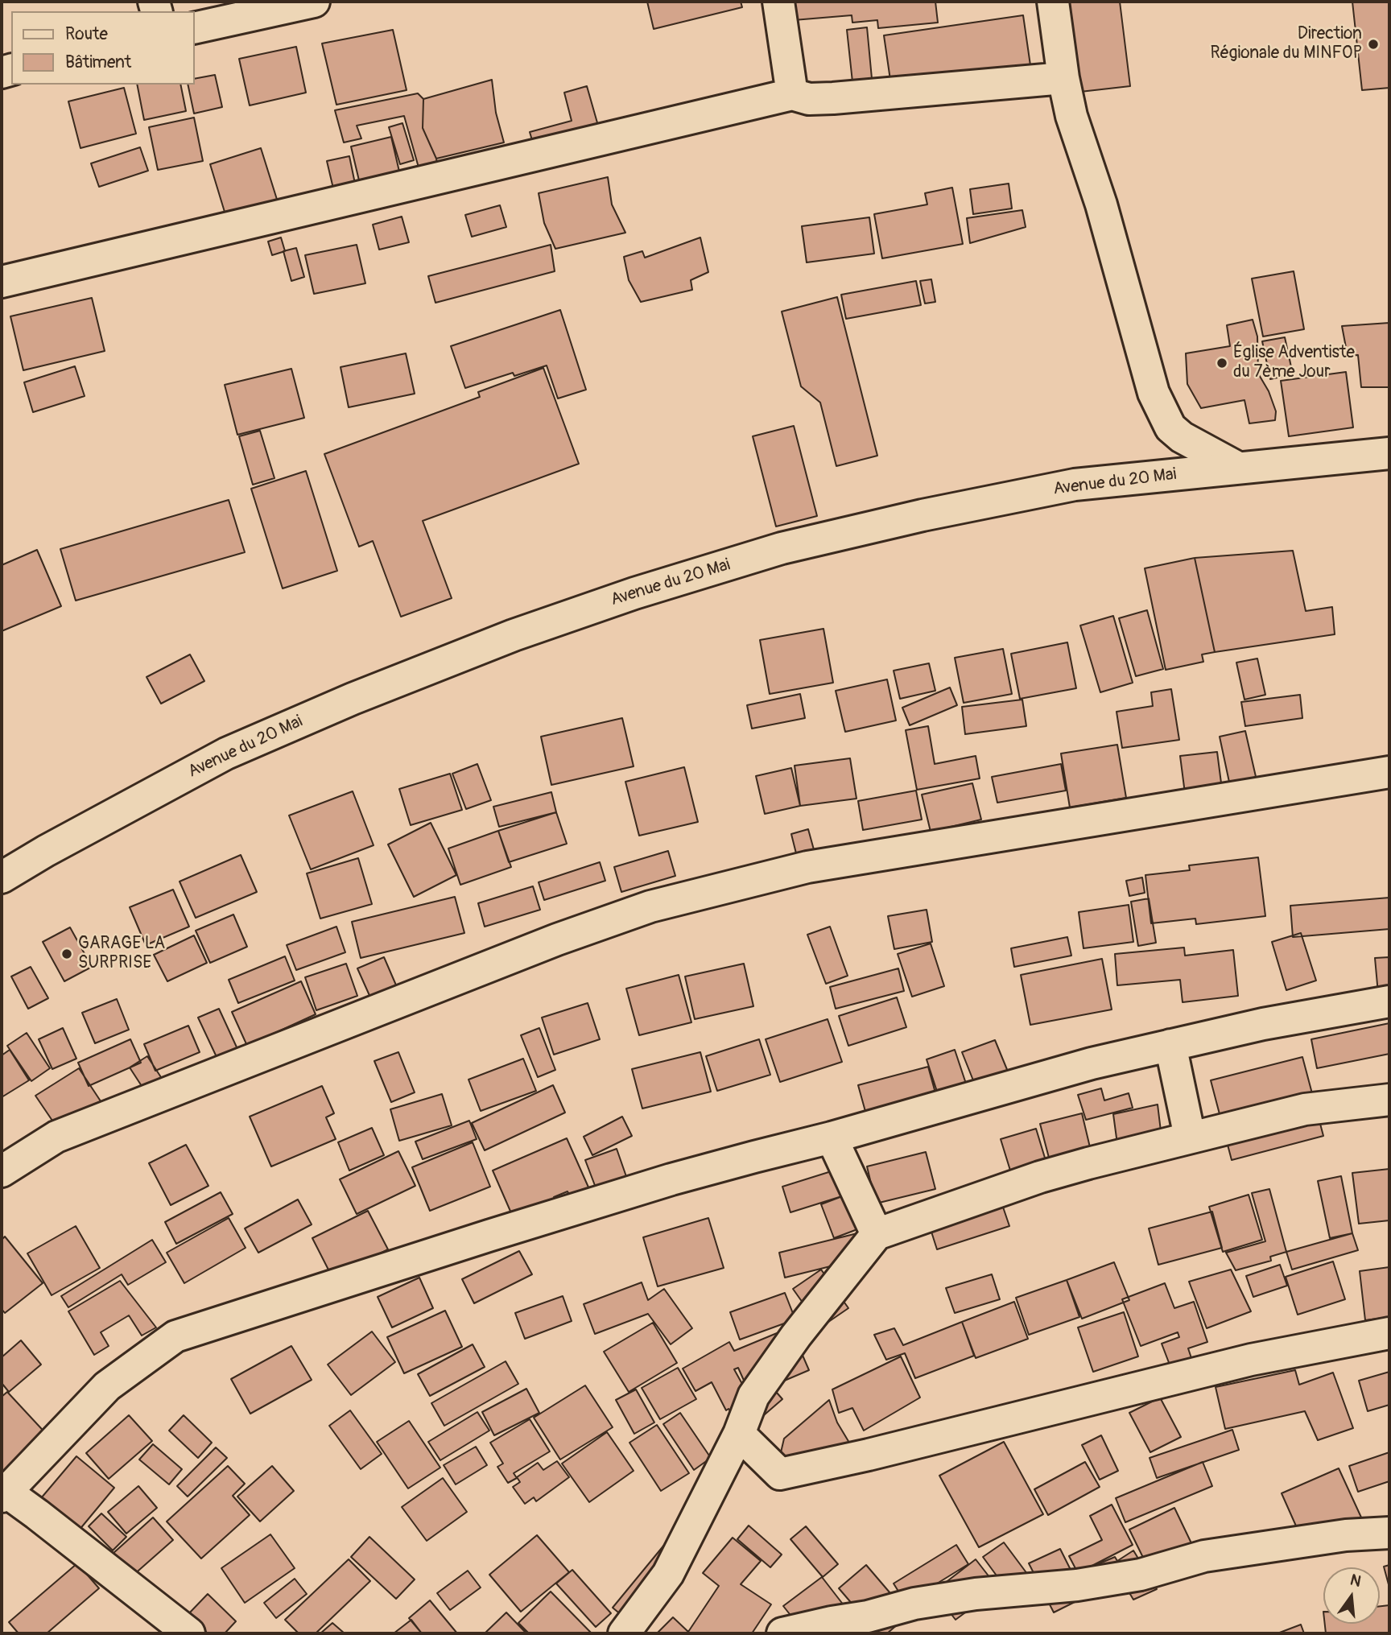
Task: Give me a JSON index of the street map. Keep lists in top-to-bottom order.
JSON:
{
  "streets": {
    "street": ["Avenue du 20 Mai"]
  },
  "places": ["Direction Régionale du MINFOP", "Église Adventiste du 7ème Jour", "GARAGE LA SURPRISE"],
  "legend": ["Route", "Bâtiment"],
  "north": "top"
}
